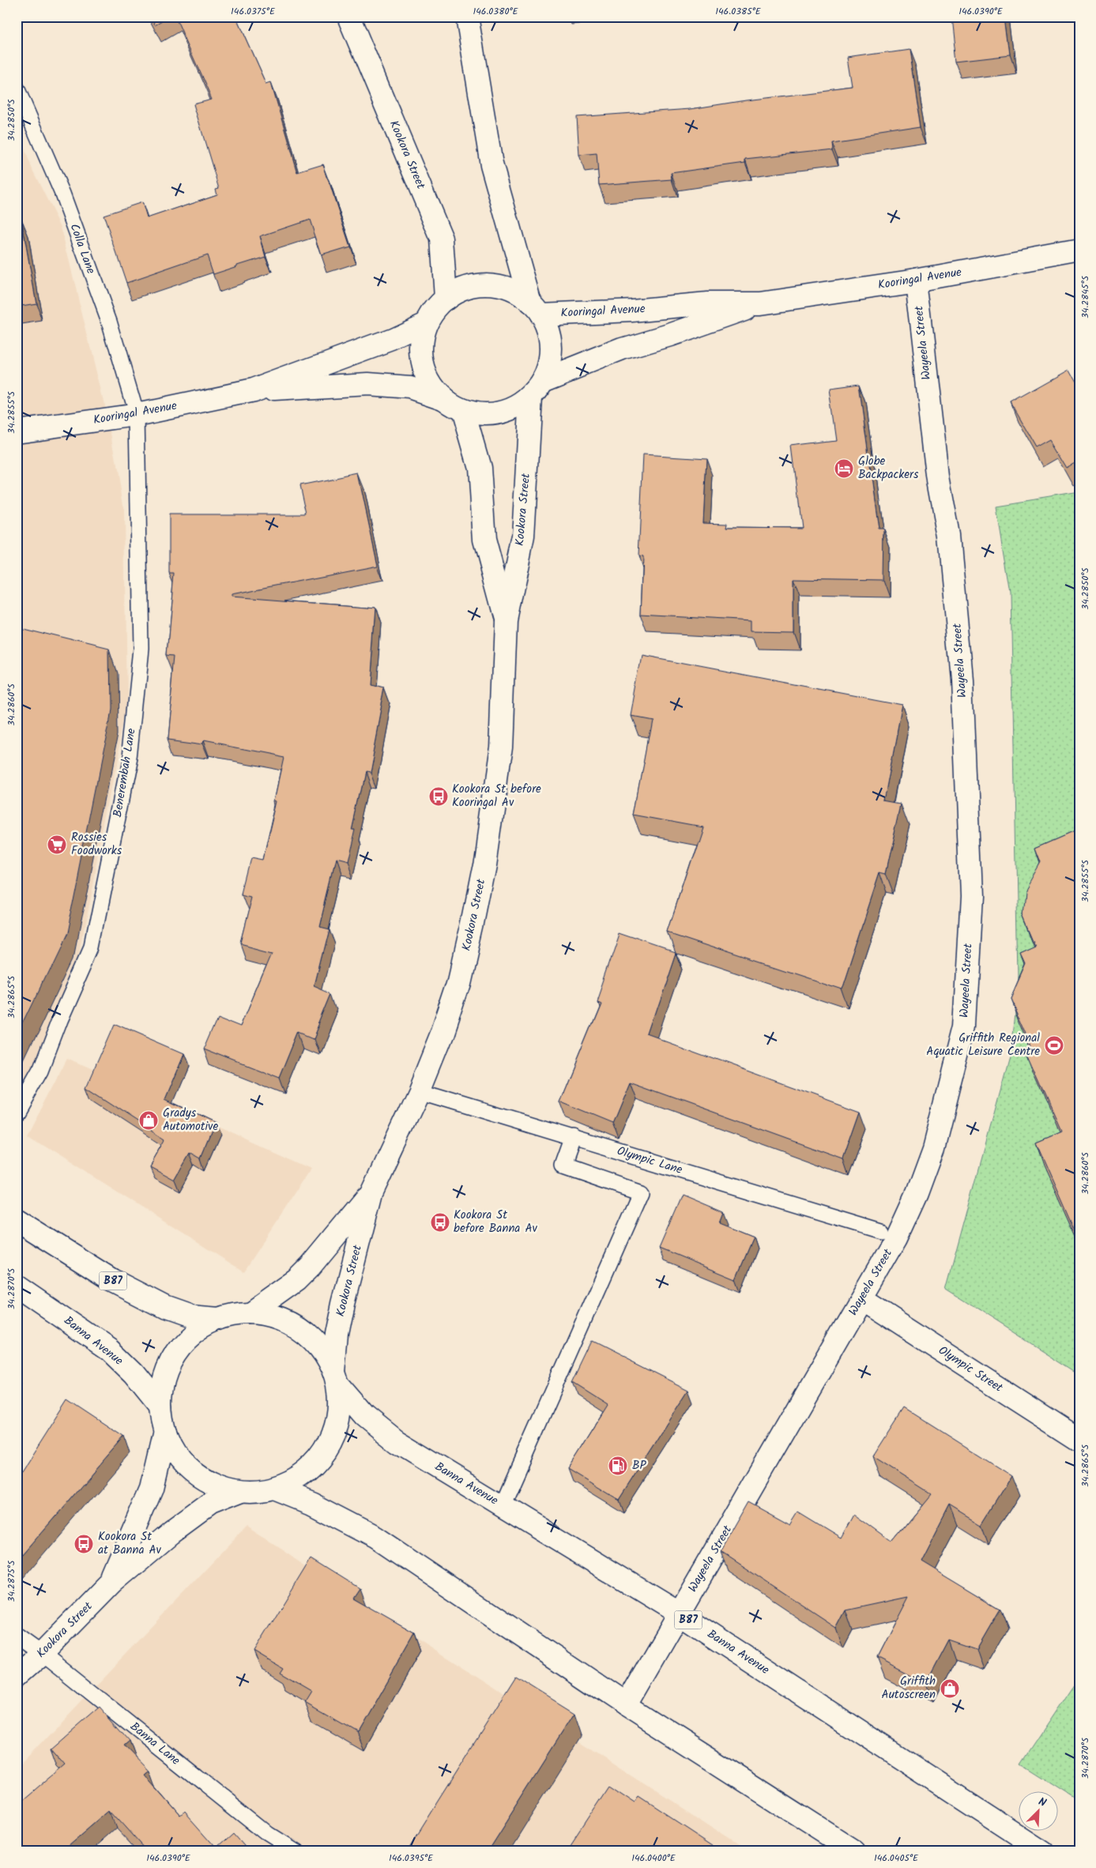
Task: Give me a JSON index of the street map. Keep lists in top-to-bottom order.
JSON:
{
  "streets": {
    "street": [
      "Kookora Street",
      "Kooringal Avenue",
      "Wayeela Street",
      "B87",
      "Banna Avenue",
      "Olympic Street"
    ],
    "lane": [
      "Colla Lane",
      "Benerembah Lane",
      "Olympic Lane",
      "Banna Lane"
    ]
  },
  "crossings": [
    ["Kookora Street", "Kooringal Avenue"],
    ["Kookora Street", "Olympic Lane"],
    ["Kookora Street", "B87"],
    ["Kookora Street", "Banna Avenue"],
    ["Kookora Street", "Banna Lane"],
    ["Colla Lane", "Kooringal Avenue"],
    ["Colla Lane", "Benerembah Lane"],
    ["Kooringal Avenue", "Wayeela Street"],
    ["Kooringal Avenue", "Benerembah Lane"],
    ["Wayeela Street", "Banna Avenue"],
    ["Wayeela Street", "Olympic Street"],
    ["B87", "Banna Avenue"]
  ],
  "places": {
    "hotel": ["Globe Backpackers"],
    "bus stop": ["Kookora St before Kooringal Av", "Kookora St before Banna Av", "Kookora St at Banna Av"],
    "supermarket": ["Rossies Foodworks"],
    "sports": ["Griffith Regional Aquatic Leisure Centre"],
    "shop": ["Gradys Automotive", "Griffith Autoscreen"],
    "fuel station": ["BP"]
  },
  "north": "top right",
  "coordinates": [
    "146.0375°E",
    "146.0380°E",
    "146.0385°E",
    "146.0390°E",
    "34.2850°S",
    "34.2845°S",
    "34.2855°S",
    "34.2860°S",
    "34.2865°S",
    "34.2870°S",
    "34.2875°S",
    "146.0395°E",
    "146.0400°E",
    "146.0405°E"
  ]
}
